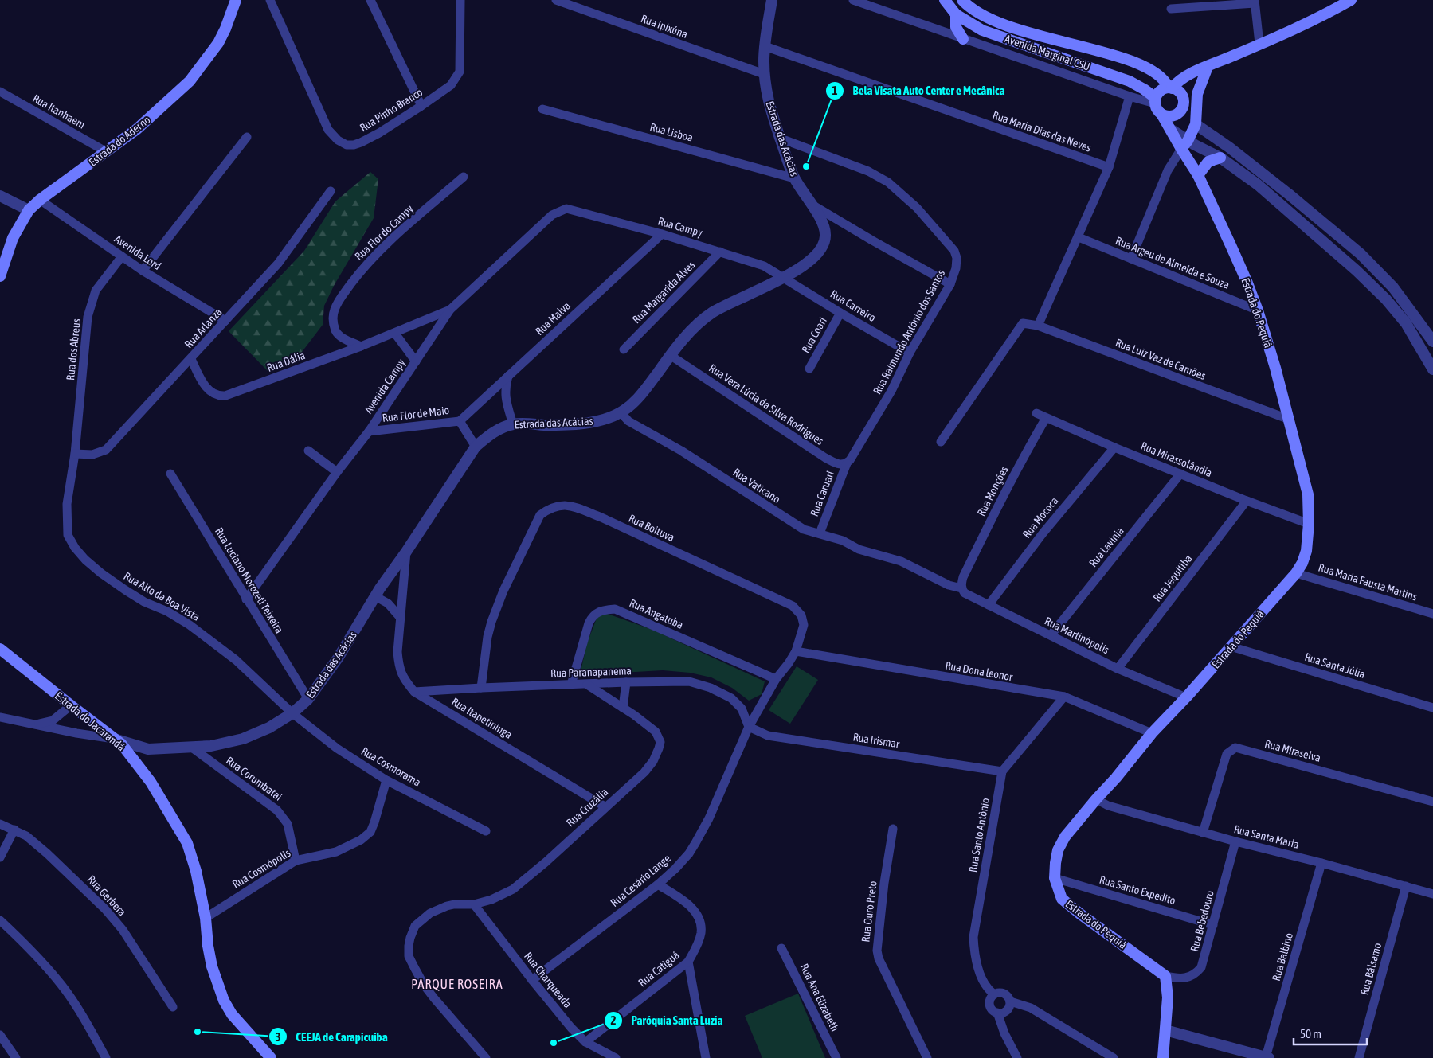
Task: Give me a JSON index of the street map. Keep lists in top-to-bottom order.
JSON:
{
  "streets": {
    "main road": [
      "Avenida Marginal CSU",
      "Estrada do Aderno",
      "Estrada do Pequiá",
      "Estrada do Jacarandá"
    ],
    "street": [
      "Rua Ipixúna",
      "Rua Pinho Branco",
      "Rua Itanhaem",
      "Rua Maria Dias das Neves",
      "Rua Lisboa",
      "Estrada das Acácias",
      "Rua Campy",
      "Rua Flor do Campy",
      "Avenida Lord",
      "Rua Argeu de Almeida e Souza",
      "Rua Margarida Alves",
      "Rua Carreiro",
      "Rua Malva",
      "Rua Arlanza",
      "Rua Raimundo Antônio dos Santos",
      "Rua Coari",
      "Rua dos Abreus",
      "Rua Luiz Vaz de Camões",
      "Rua Dália",
      "Avenida Campy",
      "Rua Vera Lúcia da Silva Rodrigues",
      "Rua Flor de Maio",
      "Rua Mirassolândia",
      "Rua Vaticano",
      "Rua Monções",
      "Rua Caruari",
      "Rua Mococa",
      "Rua Boituva",
      "Rua Lavínia",
      "Rua Jequitiba",
      "Rua Luciano Morozeti Teixeira",
      "Rua Maria Fausta Martins",
      "Rua Alto da Boa Vista",
      "Rua Angatuba",
      "Rua Martinópolis",
      "Rua Santa Júlia",
      "Rua Dona leonor",
      "Rua Paranapanema",
      "Rua Itapetininga",
      "Rua Irismar",
      "Rua Miraselva",
      "Rua Cosmorama",
      "Rua Corumbatai",
      "Rua Cruzália",
      "Rua Santo Antônio",
      "Rua Santa Maria",
      "Rua Cosmópolis",
      "Rua Cesário Lange",
      "Rua Santo Expedito",
      "Rua Gerbera",
      "Rua Ouro Preto",
      "Rua Bebedouro",
      "Rua Balbino",
      "Rua Catiguá",
      "Rua Bálsamo",
      "Rua Charqueada",
      "Rua Ana Elizabeth"
    ]
  },
  "crossings": [
    ["Rua Ipixúna", "Estrada das Acácias"],
    ["Avenida Marginal CSU", "Estrada do Pequiá"],
    ["Rua Itanhaem", "Estrada do Aderno"],
    ["Rua Maria Dias das Neves", "Estrada das Acácias"],
    ["Rua Lisboa", "Estrada das Acácias"],
    ["Estrada das Acácias", "Rua Campy"],
    ["Estrada das Acácias", "Rua Carreiro"],
    ["Estrada das Acácias", "Rua Raimundo Antônio dos Santos"],
    ["Estrada das Acácias", "Rua Vera Lúcia da Silva Rodrigues"],
    ["Estrada das Acácias", "Rua Flor de Maio"],
    ["Estrada das Acácias", "Rua Vaticano"],
    ["Estrada das Acácias", "Rua Luciano Morozeti Teixeira"],
    ["Estrada das Acácias", "Rua Alto da Boa Vista"],
    ["Estrada das Acácias", "Rua Itapetininga"],
    ["Estrada das Acácias", "Estrada do Jacarandá"],
    ["Estrada das Acácias", "Rua Cosmorama"],
    ["Estrada das Acácias", "Rua Corumbatai"],
    ["Estrada do Aderno", "Avenida Lord"],
    ["Rua Campy", "Rua Margarida Alves"],
    ["Rua Campy", "Rua Carreiro"],
    ["Rua Campy", "Rua Malva"],
    ["Rua Campy", "Avenida Campy"],
    ["Rua Flor do Campy", "Rua Dália"],
    ["Avenida Lord", "Rua Arlanza"],
    ["Avenida Lord", "Rua dos Abreus"],
    ["Rua Argeu de Almeida e Souza", "Estrada do Pequiá"],
    ["Rua Carreiro", "Rua Raimundo Antônio dos Santos"],
    ["Rua Carreiro", "Rua Coari"],
    ["Estrada do Pequiá", "Rua Luiz Vaz de Camões"],
    ["Estrada do Pequiá", "Rua Mirassolândia"],
    ["Estrada do Pequiá", "Rua Maria Fausta Martins"],
    ["Estrada do Pequiá", "Rua Martinópolis"],
    ["Estrada do Pequiá", "Rua Santa Júlia"],
    ["Estrada do Pequiá", "Rua Dona leonor"],
    ["Estrada do Pequiá", "Rua Santa Maria"],
    ["Estrada do Pequiá", "Rua Santo Expedito"],
    ["Estrada do Pequiá", "Rua Bebedouro"],
    ["Rua Malva", "Rua Flor de Maio"],
    ["Rua Arlanza", "Rua dos Abreus"],
    ["Rua Arlanza", "Rua Dália"],
    ["Rua Arlanza", "Rua Alto da Boa Vista"],
    ["Rua Raimundo Antônio dos Santos", "Rua Vera Lúcia da Silva Rodrigues"],
    ["Rua Raimundo Antônio dos Santos", "Rua Caruari"],
    ["Rua dos Abreus", "Rua Alto da Boa Vista"],
    ["Rua Dália", "Avenida Campy"],
    ["Avenida Campy", "Rua Flor de Maio"],
    ["Avenida Campy", "Rua Luciano Morozeti Teixeira"],
    ["Rua Vera Lúcia da Silva Rodrigues", "Rua Caruari"],
    ["Rua Mirassolândia", "Rua Monções"],
    ["Rua Mirassolândia", "Rua Mococa"],
    ["Rua Mirassolândia", "Rua Lavínia"],
    ["Rua Mirassolândia", "Rua Jequitiba"],
    ["Rua Vaticano", "Rua Caruari"],
    ["Rua Vaticano", "Rua Martinópolis"],
    ["Rua Monções", "Rua Martinópolis"],
    ["Rua Mococa", "Rua Martinópolis"],
    ["Rua Boituva", "Rua Angatuba"],
    ["Rua Boituva", "Rua Dona leonor"],
    ["Rua Boituva", "Rua Paranapanema"],
    ["Rua Boituva", "Rua Irismar"],
    ["Rua Boituva", "Rua Cesário Lange"],
    ["Rua Lavínia", "Rua Martinópolis"],
    ["Rua Jequitiba", "Rua Martinópolis"],
    ["Rua Alto da Boa Vista", "Rua Cosmorama"],
    ["Rua Angatuba", "Rua Paranapanema"],
    ["Rua Dona leonor", "Rua Santo Antônio"],
    ["Rua Paranapanema", "Rua Itapetininga"],
    ["Rua Paranapanema", "Rua Irismar"],
    ["Rua Paranapanema", "Rua Cruzália"],
    ["Rua Paranapanema", "Rua Cesário Lange"],
    ["Rua Itapetininga", "Rua Cruzália"],
    ["Estrada do Jacarandá", "Rua Cosmópolis"],
    ["Rua Irismar", "Rua Santo Antônio"],
    ["Rua Irismar", "Rua Cesário Lange"],
    ["Rua Miraselva", "Rua Santa Maria"],
    ["Rua Cosmorama", "Rua Cosmópolis"],
    ["Rua Corumbatai", "Rua Cosmópolis"],
    ["Rua Cruzália", "Rua Charqueada"],
    ["Rua Santa Maria", "Rua Bebedouro"],
    ["Rua Santa Maria", "Rua Balbino"],
    ["Rua Santa Maria", "Rua Bálsamo"],
    ["Rua Cesário Lange", "Rua Catiguá"],
    ["Rua Cesário Lange", "Rua Charqueada"],
    ["Rua Santo Expedito", "Rua Bebedouro"],
    ["Rua Catiguá", "Rua Charqueada"]
  ],
  "districts": ["PARQUE ROSEIRA"],
  "places": ["Bela Visata Auto Center e Mecânica", "CEEJA de Carapicuiba", "Paróquia Santa Luzia"],
  "scale_bar": "50 m"
}
